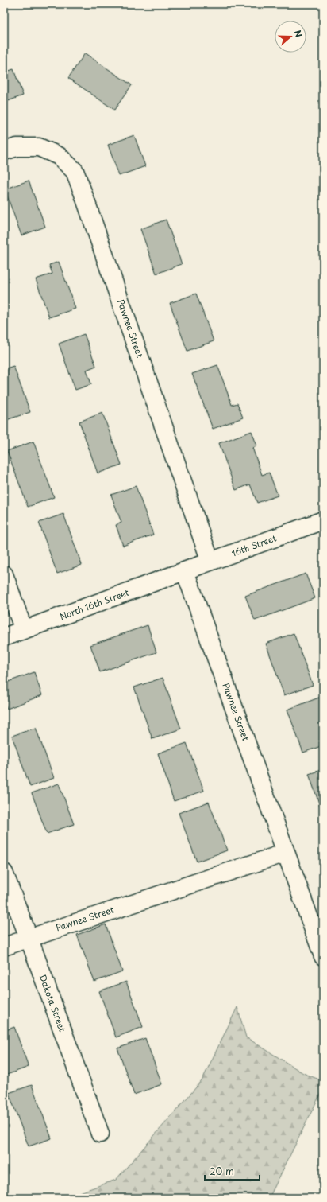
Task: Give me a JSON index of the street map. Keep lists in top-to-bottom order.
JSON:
{
  "streets": {
    "street": [
      "Pawnee Street",
      "16th Street",
      "North 16th Street",
      "Dakota Street"
    ]
  },
  "crossings": [
    ["Pawnee Street", "16th Street"],
    ["Pawnee Street", "North 16th Street"],
    ["Pawnee Street", "Dakota Street"],
    ["16th Street", "North 16th Street"]
  ],
  "scale_bar": "20 m",
  "north": "right"
}
